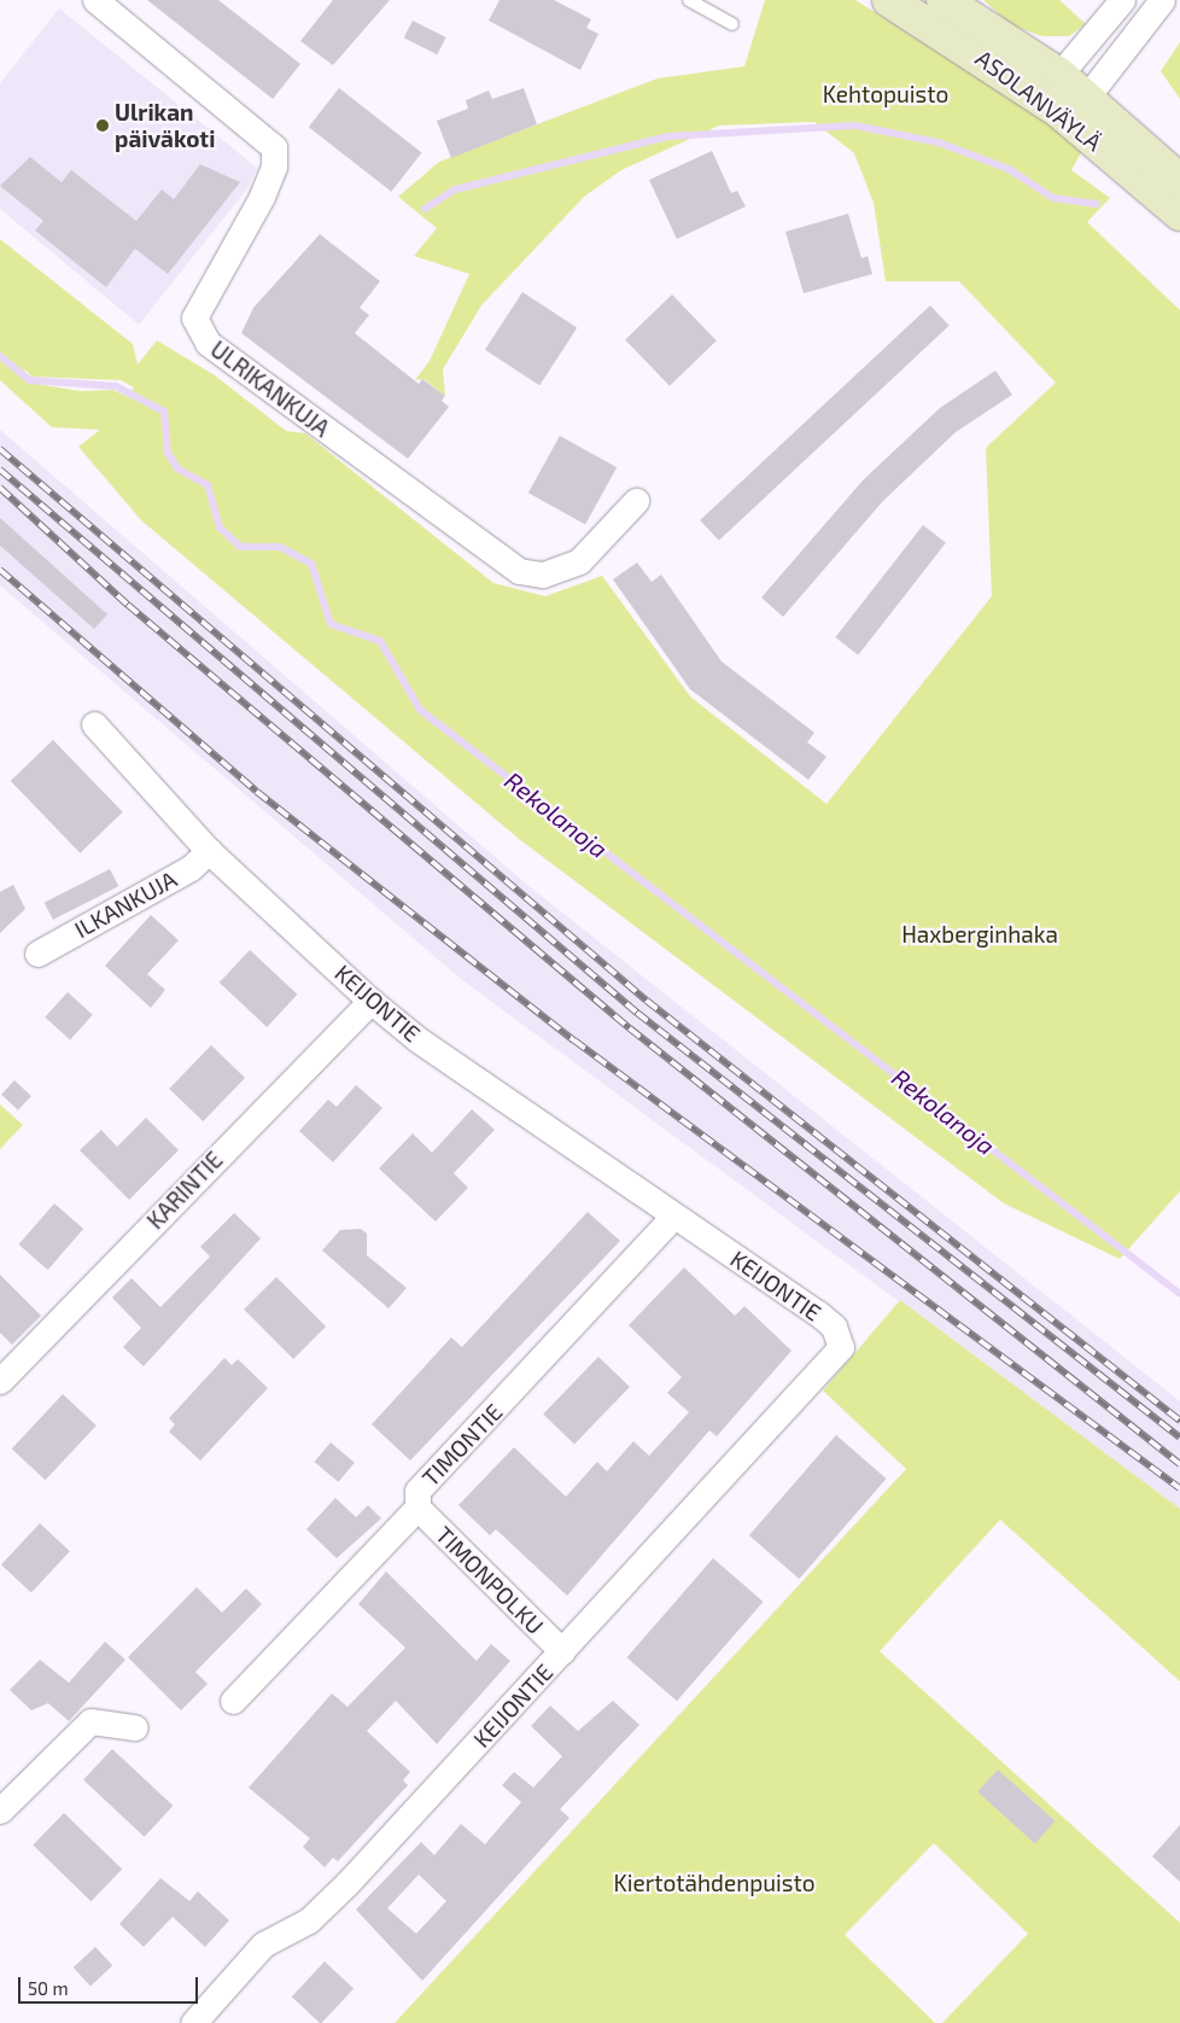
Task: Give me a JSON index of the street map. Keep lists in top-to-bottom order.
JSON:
{
  "streets": {
    "main road": ["ASOLANVÄYLÄ"],
    "street": [
      "ULRIKANKUJA",
      "ILKANKUJA",
      "KEIJONTIE",
      "KARINTIE",
      "TIMONTIE",
      "TIMONPOLKU"
    ]
  },
  "crossings": [
    ["ILKANKUJA", "KEIJONTIE"],
    ["KEIJONTIE", "KARINTIE"],
    ["KEIJONTIE", "TIMONTIE"],
    ["KEIJONTIE", "TIMONPOLKU"],
    ["TIMONTIE", "TIMONPOLKU"]
  ],
  "water": ["Rekolanoja"],
  "parks": ["Kehtopuisto", "Haxberginhaka", "Kiertotähdenpuisto"],
  "places": ["Ulrikan päiväkoti"],
  "scale_bar": "50 m"
}
